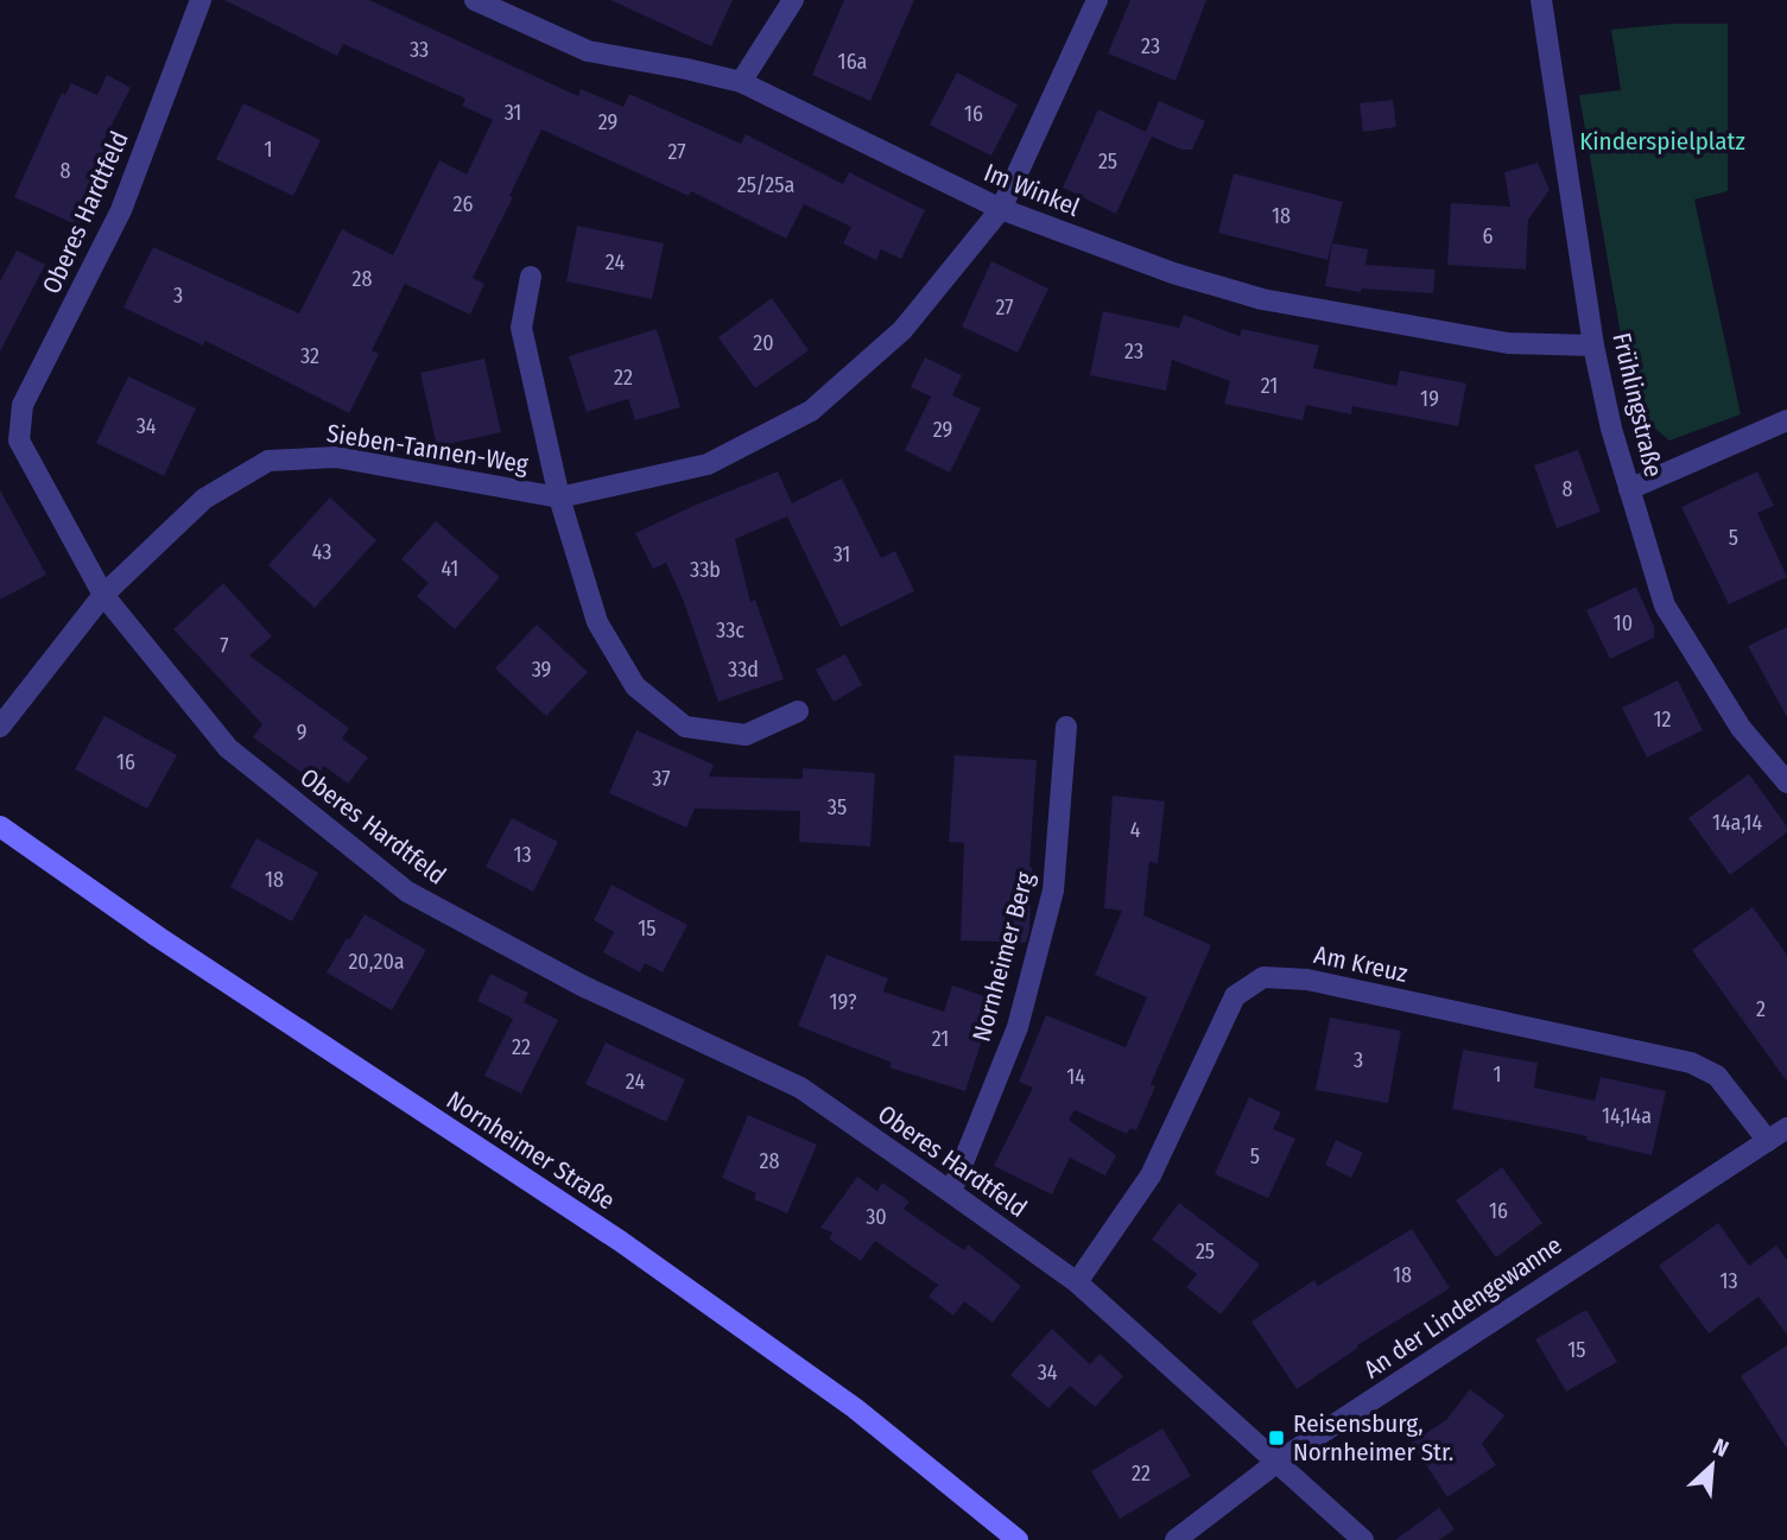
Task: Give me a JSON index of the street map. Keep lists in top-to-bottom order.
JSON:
{
  "streets": {
    "street": [
      "Im Winkel",
      "Oberes Hardtfeld",
      "Frühlingstraße",
      "Sieben-Tannen-Weg",
      "Nornheimer Berg",
      "Am Kreuz",
      "Nornheimer Straße",
      "An der Lindengewanne"
    ]
  },
  "crossings": [
    ["Im Winkel", "Frühlingstraße"],
    ["Im Winkel", "Sieben-Tannen-Weg"],
    ["Oberes Hardtfeld", "Sieben-Tannen-Weg"],
    ["Oberes Hardtfeld", "Nornheimer Berg"],
    ["Oberes Hardtfeld", "Am Kreuz"],
    ["Oberes Hardtfeld", "An der Lindengewanne"],
    ["Am Kreuz", "An der Lindengewanne"]
  ],
  "parks": ["Kinderspielplatz"],
  "places": {
    "transit": ["Reisensburg, Nornheimer Str."]
  },
  "house_numbers": [
    "23",
    "33",
    "16a",
    "31",
    "16",
    "29",
    "1",
    "27",
    "25",
    "8",
    "25/25a",
    "26",
    "18",
    "6",
    "24",
    "28",
    "3",
    "27",
    "20",
    "23",
    "32",
    "22",
    "21",
    "19",
    "34",
    "29",
    "8",
    "5",
    "43",
    "31",
    "41",
    "33b",
    "10",
    "33c",
    "7",
    "39",
    "33d",
    "12",
    "9",
    "16",
    "37",
    "35",
    "14a,14",
    "4",
    "13",
    "18",
    "15",
    "20,20a",
    "19?",
    "2",
    "21",
    "22",
    "3",
    "1",
    "14",
    "24",
    "14,14a",
    "5",
    "28",
    "16",
    "30",
    "25",
    "18",
    "13",
    "15",
    "34",
    "22"
  ],
  "north": "top right"
}
